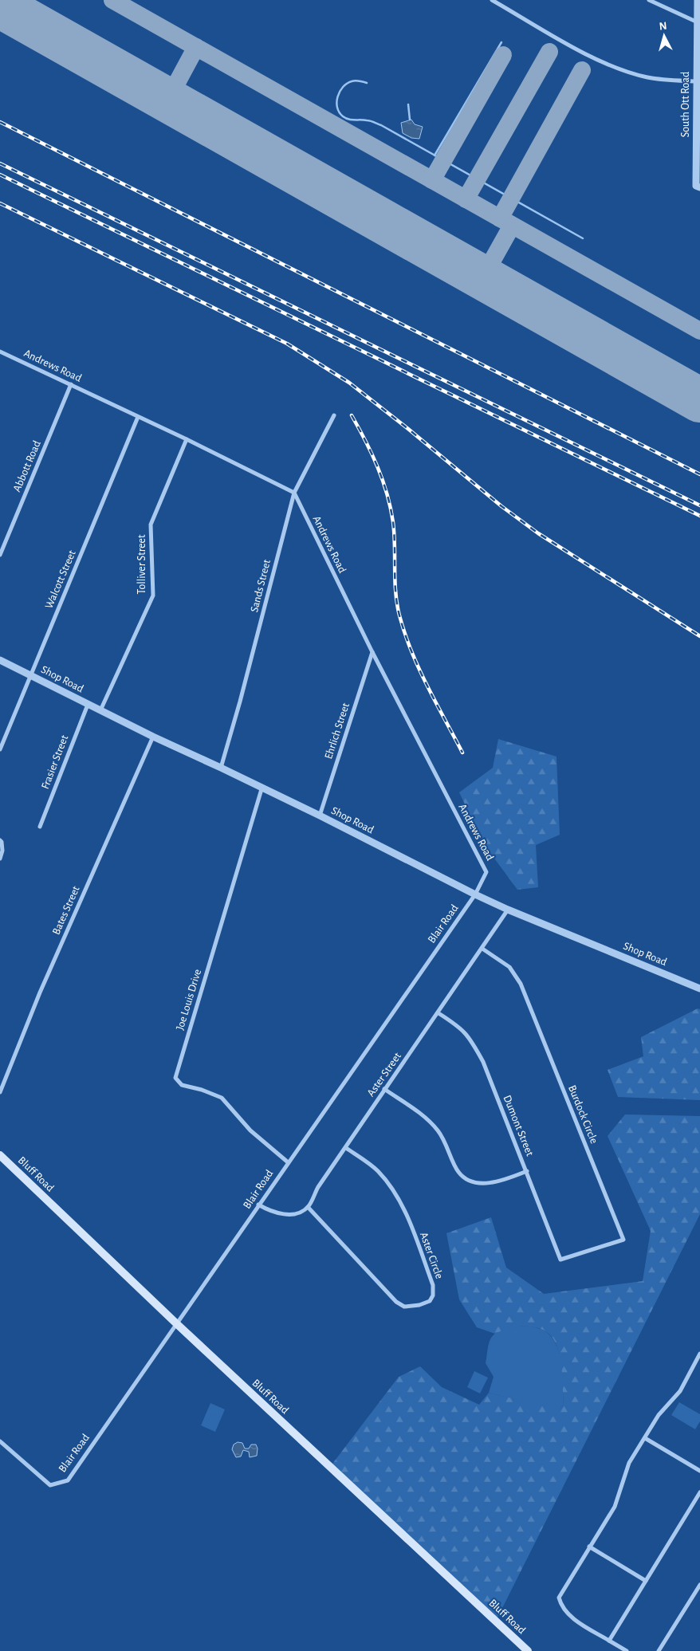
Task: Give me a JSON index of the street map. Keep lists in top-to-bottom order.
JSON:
{
  "streets": {
    "main road": ["Bluff Road"],
    "street": [
      "South Ott Road",
      "Andrews Road",
      "Abbott Road",
      "Tolliver Street",
      "Walcott Street",
      "Sands Street",
      "Shop Road",
      "Ehrlich Street",
      "Frasier Street",
      "Bates Street",
      "Blair Road",
      "Joe Louis Drive",
      "Aster Street",
      "Burdock Circle",
      "Dumont Street",
      "Aster Circle"
    ]
  },
  "crossings": [
    ["Andrews Road", "Abbott Road"],
    ["Andrews Road", "Tolliver Street"],
    ["Andrews Road", "Walcott Street"],
    ["Andrews Road", "Sands Street"],
    ["Andrews Road", "Shop Road"],
    ["Andrews Road", "Ehrlich Street"],
    ["Andrews Road", "Blair Road"],
    ["Tolliver Street", "Shop Road"],
    ["Walcott Street", "Shop Road"],
    ["Sands Street", "Shop Road"],
    ["Shop Road", "Ehrlich Street"],
    ["Shop Road", "Frasier Street"],
    ["Shop Road", "Bates Street"],
    ["Shop Road", "Blair Road"],
    ["Shop Road", "Joe Louis Drive"],
    ["Shop Road", "Aster Street"],
    ["Blair Road", "Joe Louis Drive"],
    ["Blair Road", "Bluff Road"],
    ["Aster Street", "Burdock Circle"],
    ["Aster Street", "Dumont Street"],
    ["Aster Street", "Aster Circle"],
    ["Burdock Circle", "Dumont Street"]
  ],
  "north": "top"
}
